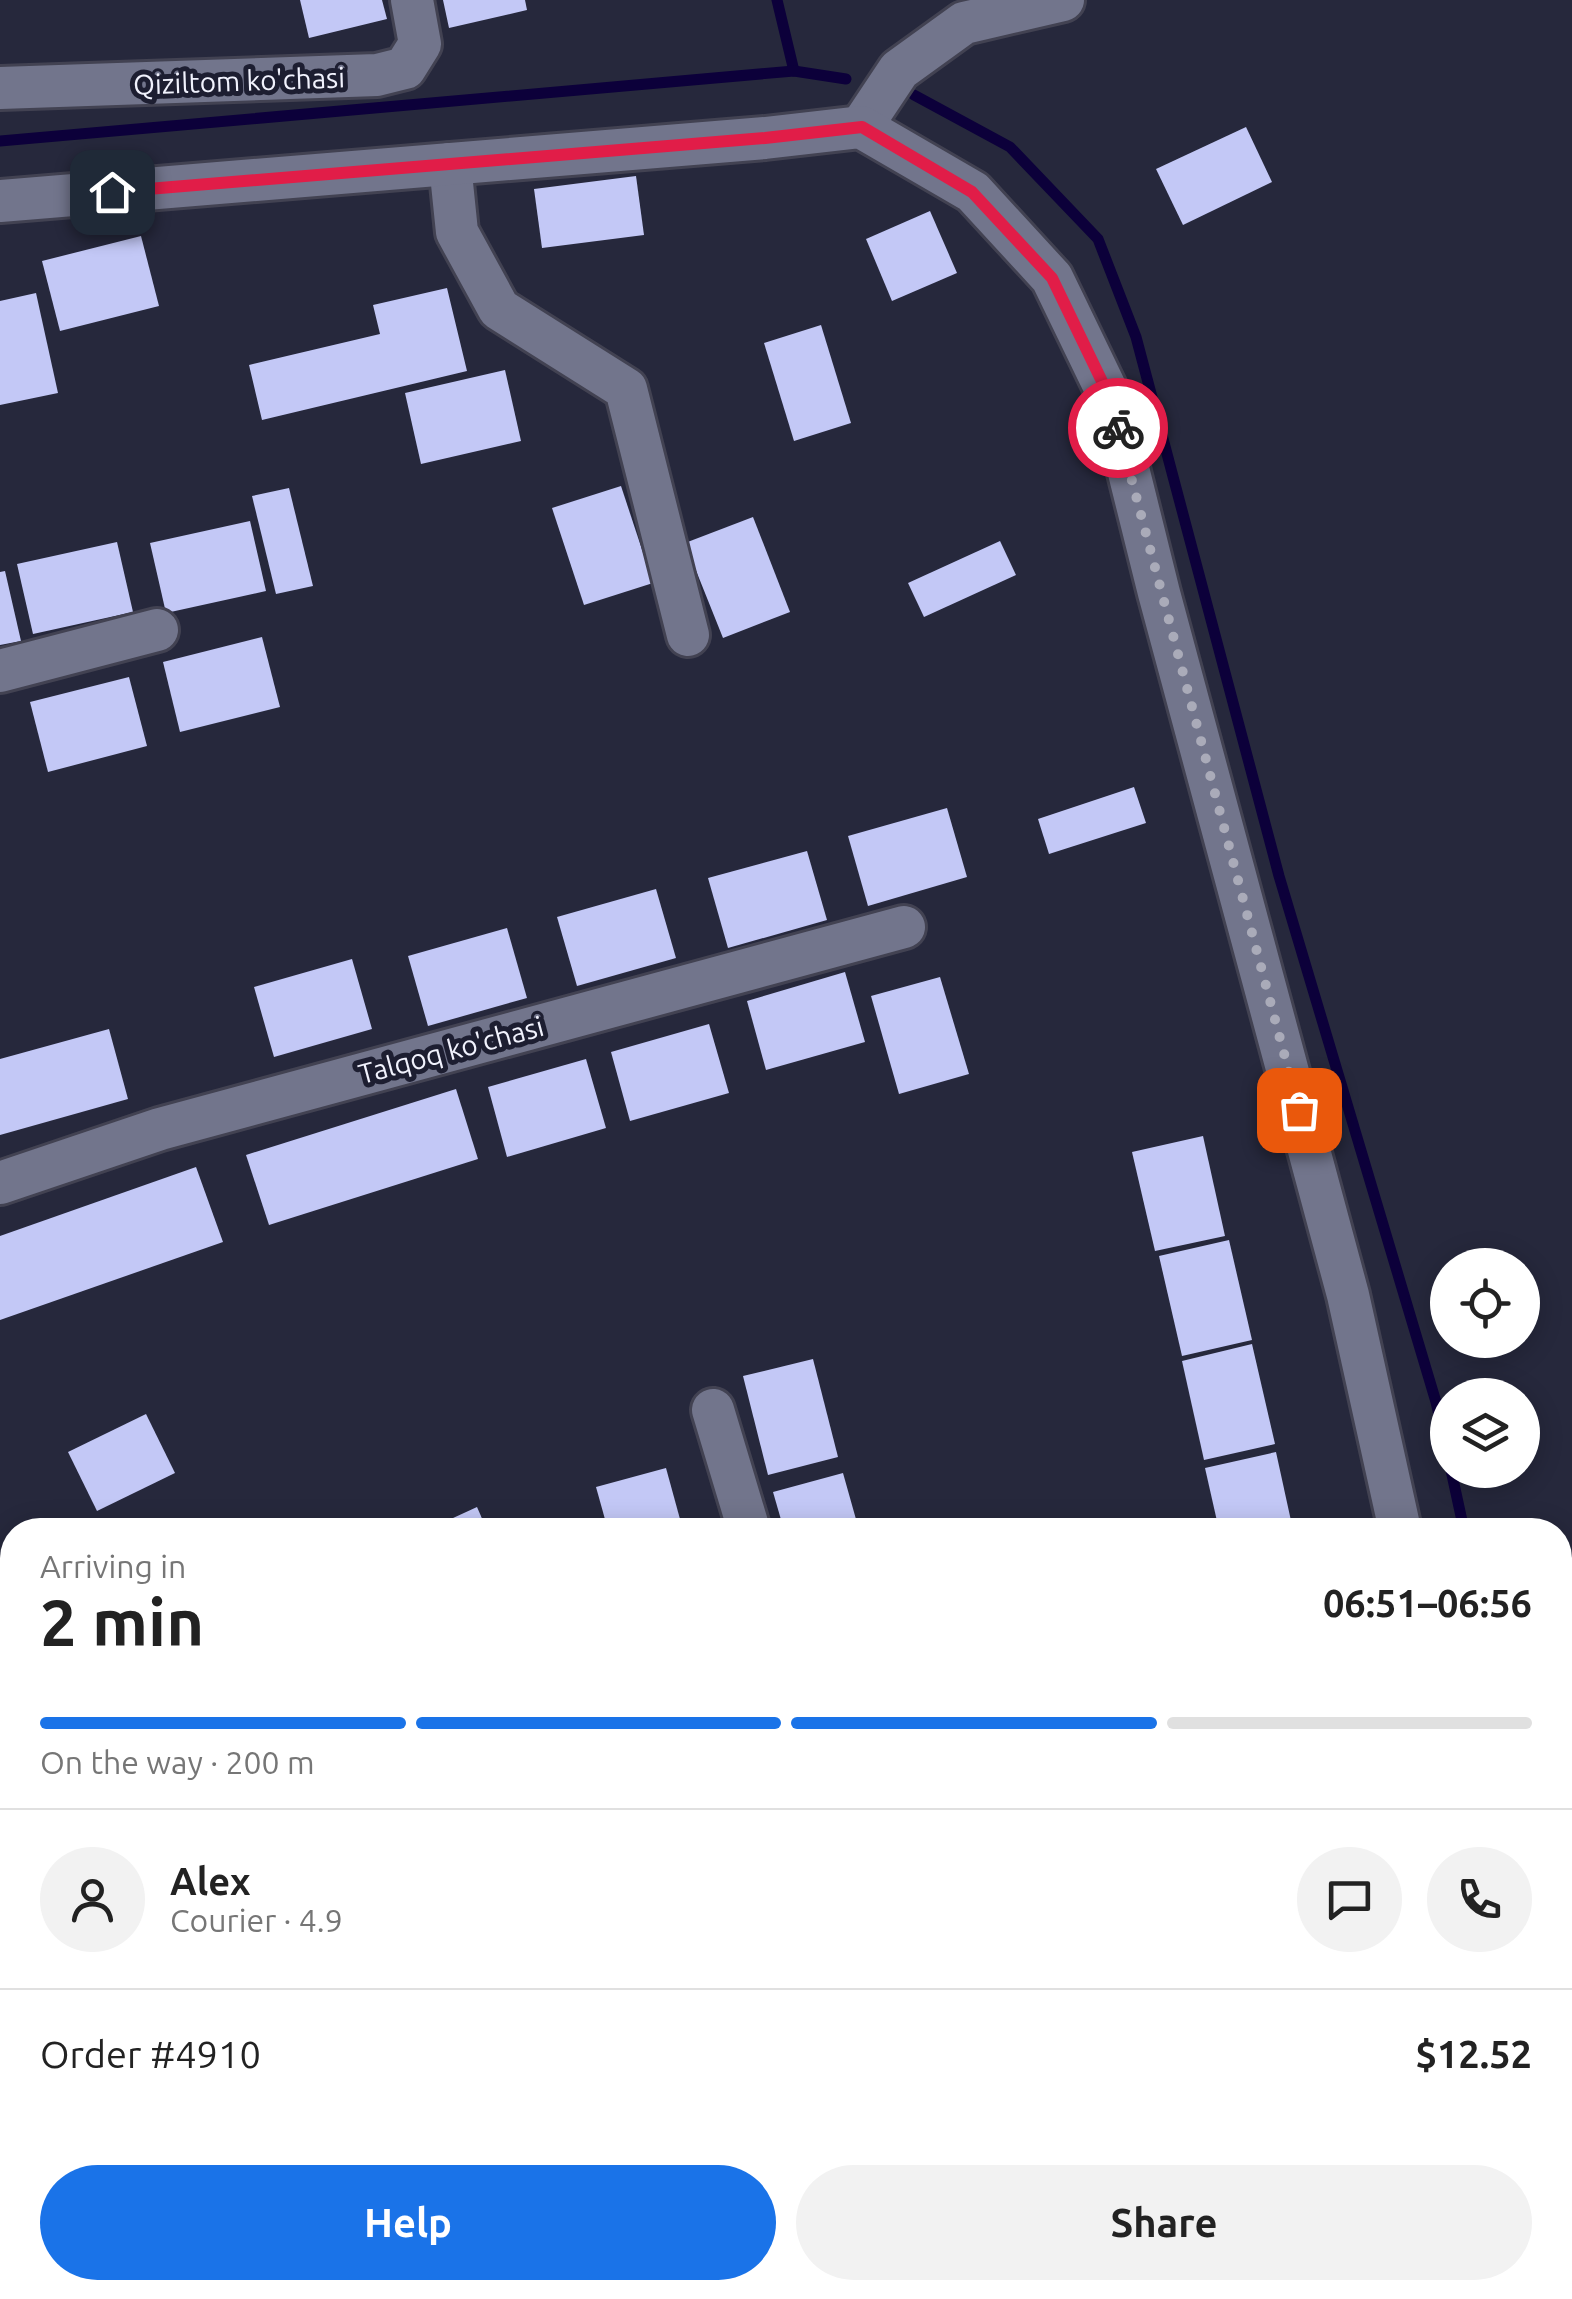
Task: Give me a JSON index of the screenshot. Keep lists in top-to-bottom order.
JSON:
{
  "streets": {
    "street": ["Qiziltom ko'chasi", "Talqoq ko'chasi"]
  },
  "page": {
    "heading": ["2 min", "Arriving in", "06:51–06:56"],
    "panel": [
      "Alex",
      "Courier · 4.9",
      "Order #4910",
      "$12.52"
    ],
    "bar": "On the way · 200 m",
    "buttons": ["Help", "Share"]
  }
}
